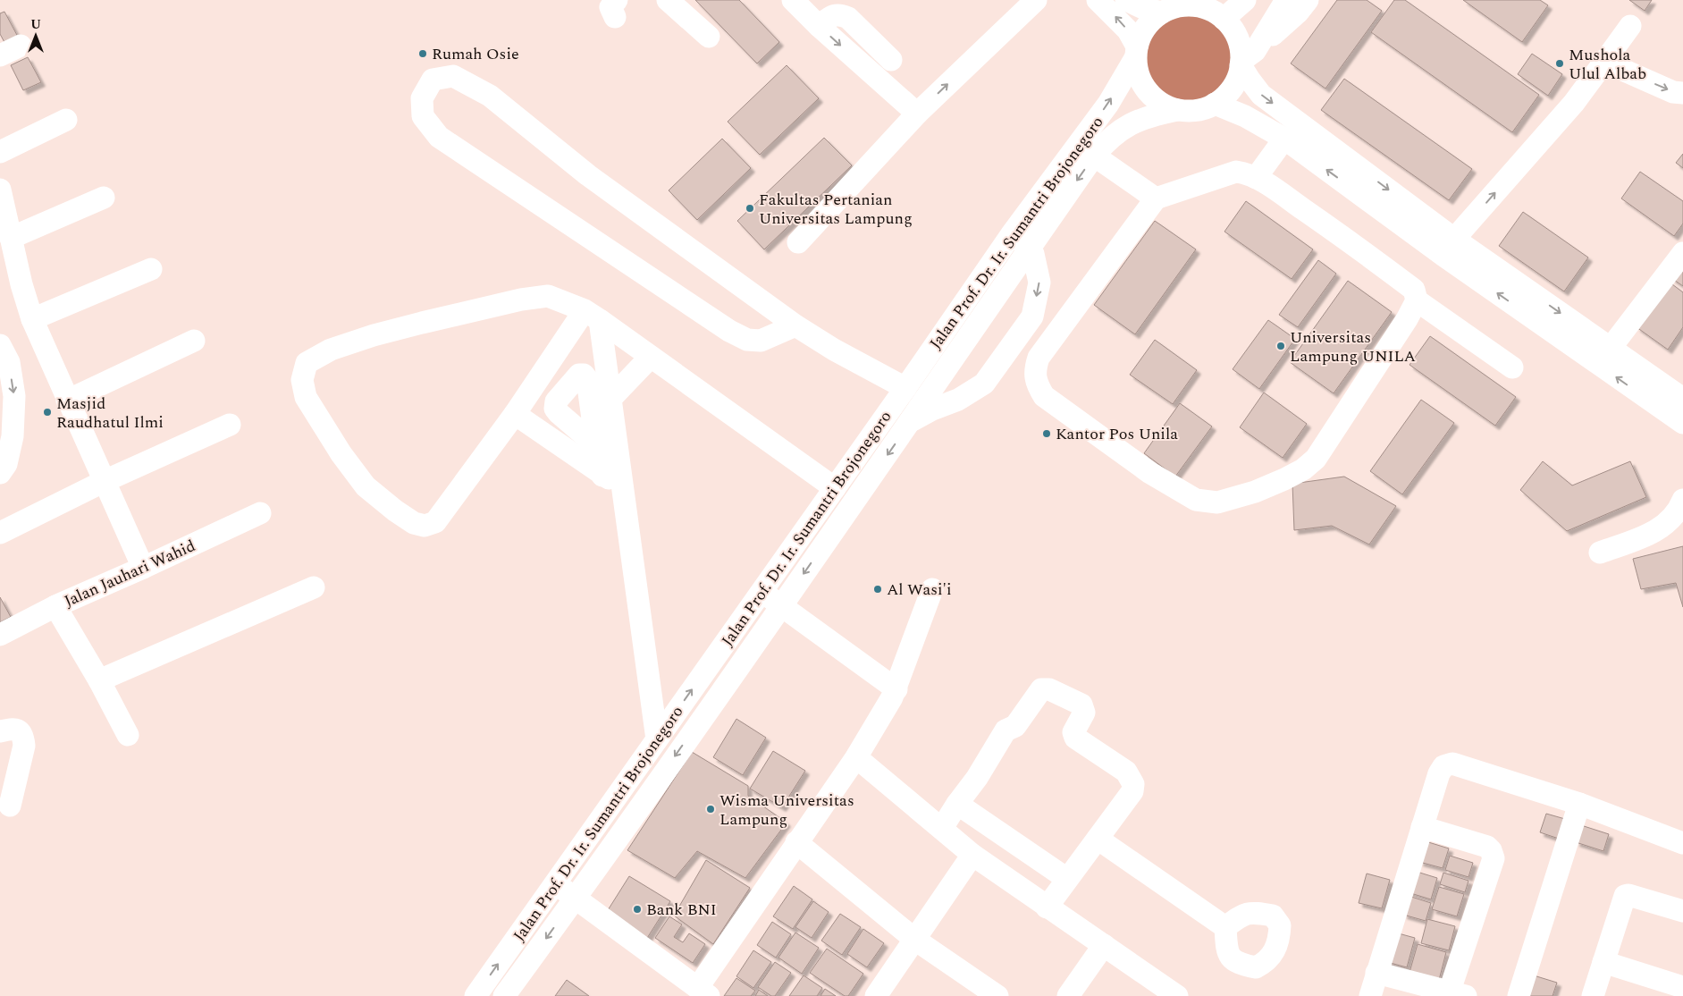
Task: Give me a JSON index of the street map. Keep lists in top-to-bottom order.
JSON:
{
  "streets": {
    "street": ["Jalan Prof. Dr. Ir. Sumantri Brojonegoro", "Jalan Jauhari Wahid"]
  },
  "places": [
    "Rumah Osie",
    "Mushola Ulul Albab",
    "Fakultas Pertanian Universitas Lampung",
    "Universitas Lampung UNILA",
    "Masjid Raudhatul Ilmi",
    "Kantor Pos Unila",
    "Al Wasi'i",
    "Wisma Universitas Lampung",
    "Bank BNI"
  ],
  "north": "top"
}
